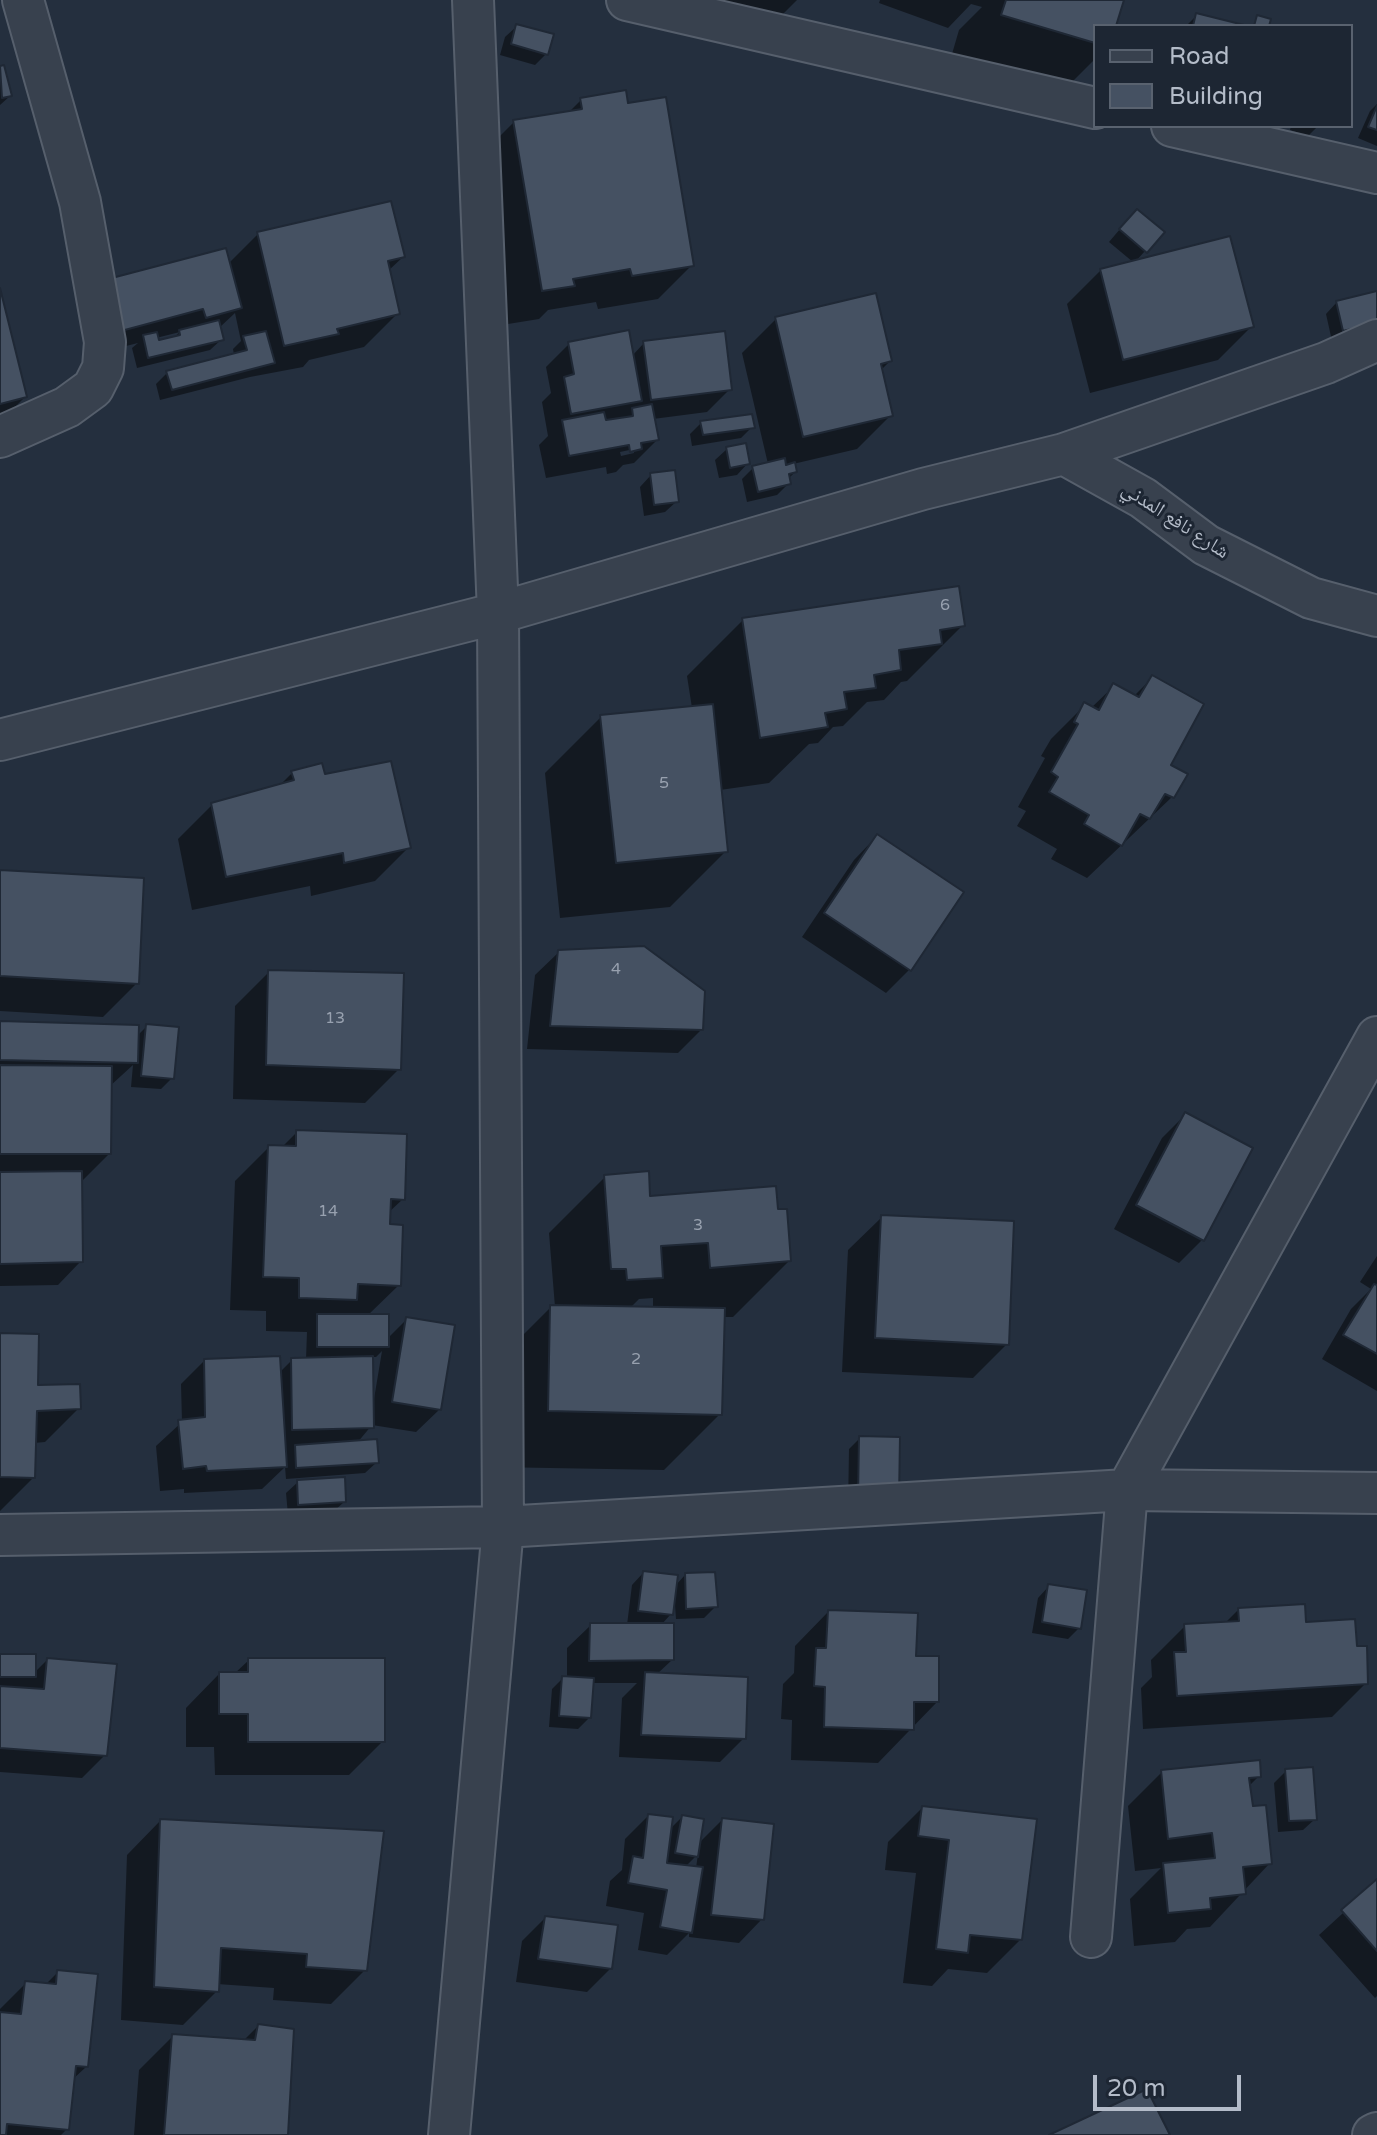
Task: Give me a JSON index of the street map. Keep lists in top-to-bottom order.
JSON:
{
  "streets": {
    "street": ["شارع نافع المدني"]
  },
  "house_numbers": [
    "6",
    "5",
    "4",
    "13",
    "14",
    "3",
    "2"
  ],
  "legend": ["Road", "Building"],
  "scale_bar": "20 m"
}
